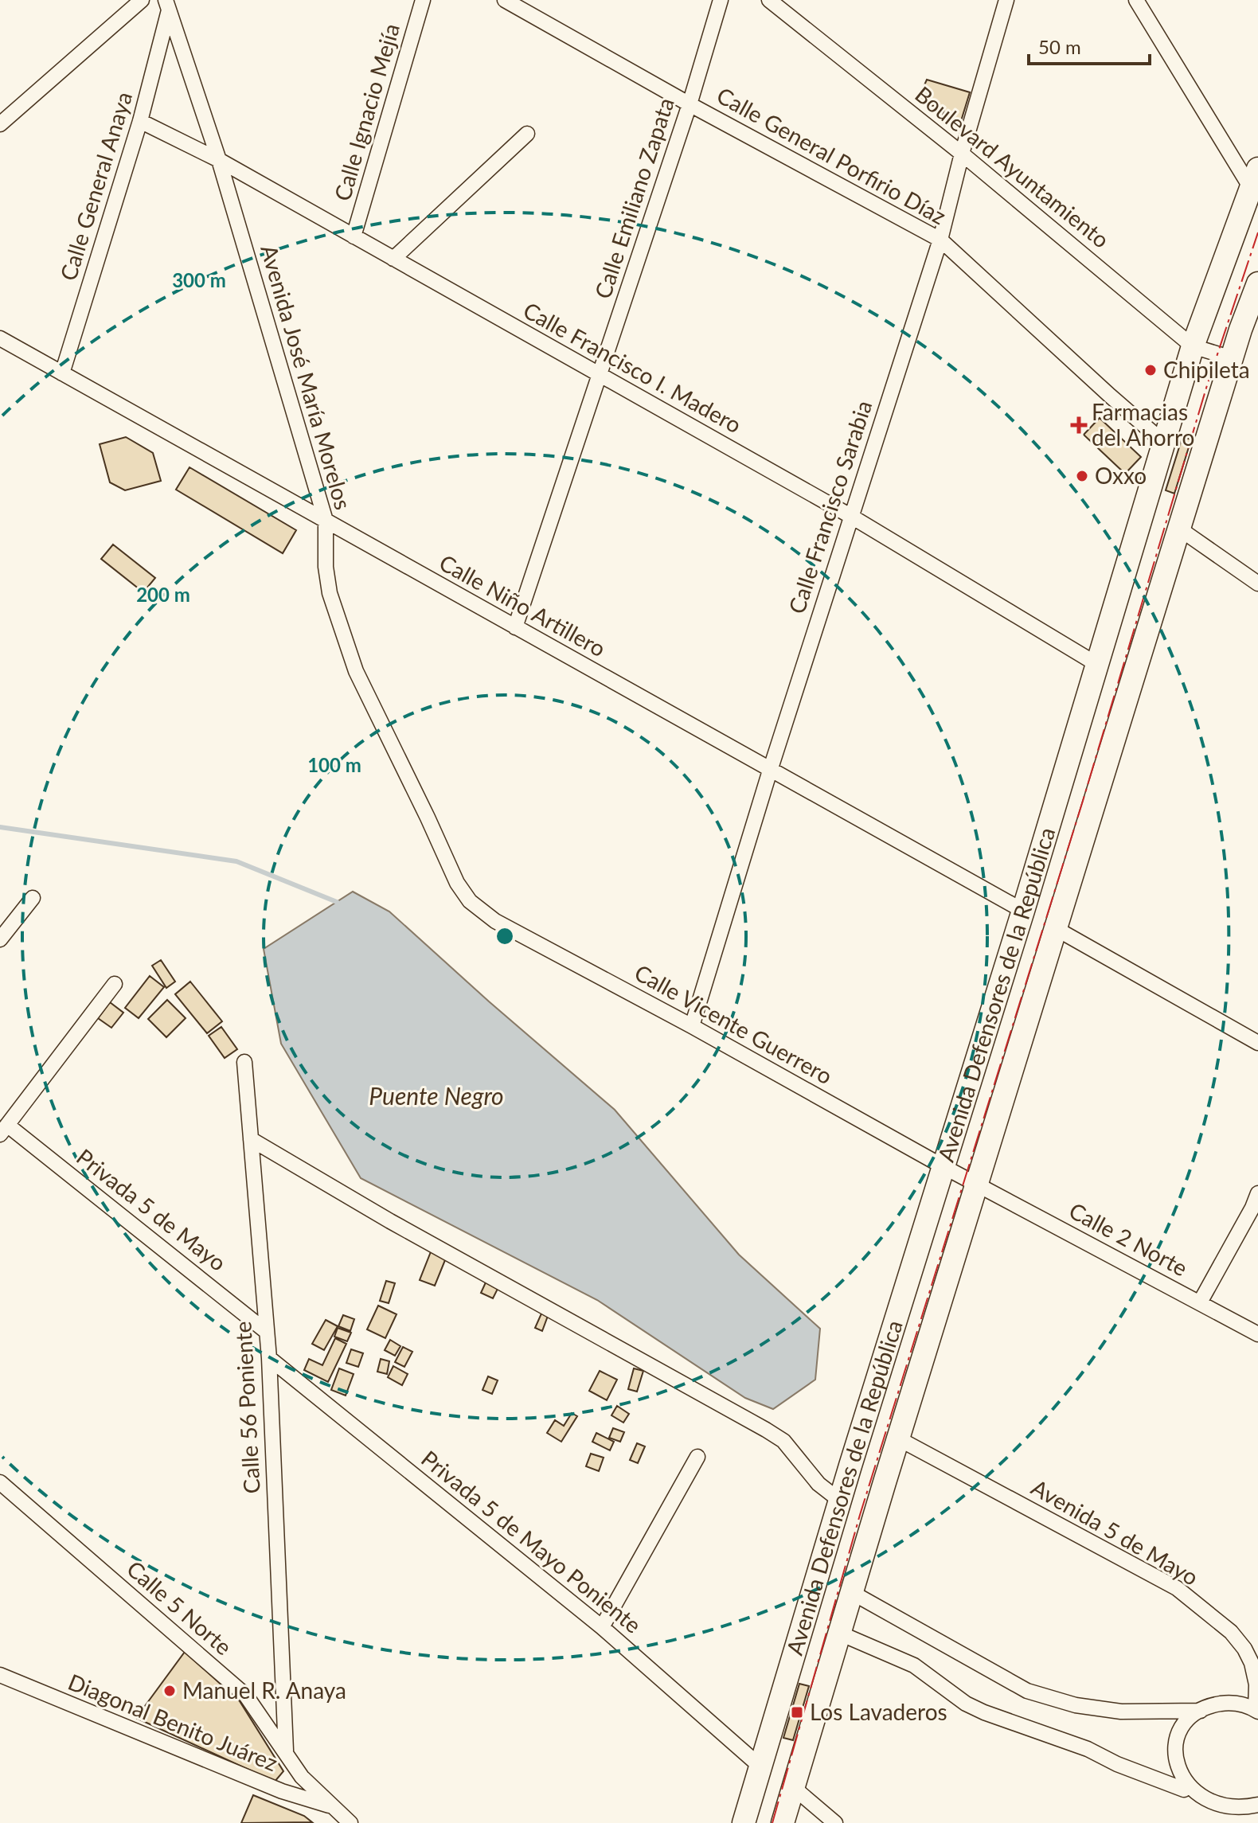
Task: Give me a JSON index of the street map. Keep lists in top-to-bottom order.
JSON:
{
  "streets": {
    "main road": ["Avenida Defensores de la República"],
    "street": [
      "Calle Ignacio Mejía",
      "Calle General Porfirio Díaz",
      "Boulevard Ayuntamiento",
      "Calle General Anaya",
      "Calle Emiliano Zapata",
      "Calle Francisco I. Madero",
      "Avenida José María Morelos",
      "Calle Francisco Sarabia",
      "Calle Niño Artillero",
      "Calle Vicente Guerrero",
      "Privada 5 de Mayo",
      "Calle 2 Norte",
      "Calle 56 Poniente",
      "Avenida 5 de Mayo",
      "Privada 5 de Mayo Poniente",
      "Calle 5 Norte",
      "Diagonal Benito Juárez"
    ]
  },
  "crossings": [
    ["Calle Ignacio Mejía", "Calle Francisco I. Madero"],
    ["Calle General Porfirio Díaz", "Calle Emiliano Zapata"],
    ["Calle General Porfirio Díaz", "Calle Francisco Sarabia"],
    ["Calle General Porfirio Díaz", "Avenida Defensores de la República"],
    ["Boulevard Ayuntamiento", "Calle Francisco Sarabia"],
    ["Boulevard Ayuntamiento", "Avenida Defensores de la República"],
    ["Calle General Anaya", "Calle Francisco I. Madero"],
    ["Calle General Anaya", "Avenida José María Morelos"],
    ["Calle General Anaya", "Calle Niño Artillero"],
    ["Calle Emiliano Zapata", "Calle Francisco I. Madero"],
    ["Calle Emiliano Zapata", "Calle Niño Artillero"],
    ["Calle Francisco I. Madero", "Avenida José María Morelos"],
    ["Calle Francisco I. Madero", "Calle Francisco Sarabia"],
    ["Calle Francisco I. Madero", "Avenida Defensores de la República"],
    ["Avenida José María Morelos", "Calle Niño Artillero"],
    ["Avenida José María Morelos", "Calle Vicente Guerrero"],
    ["Calle Francisco Sarabia", "Calle Niño Artillero"],
    ["Calle Francisco Sarabia", "Calle Vicente Guerrero"],
    ["Calle Niño Artillero", "Avenida Defensores de la República"],
    ["Avenida Defensores de la República", "Calle Vicente Guerrero"],
    ["Avenida Defensores de la República", "Calle 2 Norte"],
    ["Avenida Defensores de la República", "Avenida 5 de Mayo"],
    ["Avenida Defensores de la República", "Privada 5 de Mayo Poniente"],
    ["Calle Vicente Guerrero", "Calle 2 Norte"],
    ["Privada 5 de Mayo", "Calle 56 Poniente"],
    ["Calle 56 Poniente", "Privada 5 de Mayo Poniente"],
    ["Calle 56 Poniente", "Calle 5 Norte"],
    ["Calle 5 Norte", "Diagonal Benito Juárez"]
  ],
  "water": ["Puente Negro"],
  "places": {
    "other": ["Chipileta", "Oxxo", "Manuel R. Anaya"],
    "health": ["Farmacias del Ahorro"],
    "transit": ["Los Lavaderos"]
  },
  "scale_bar": "50 m",
  "rings": ["300 m", "200 m", "100 m"]
}
